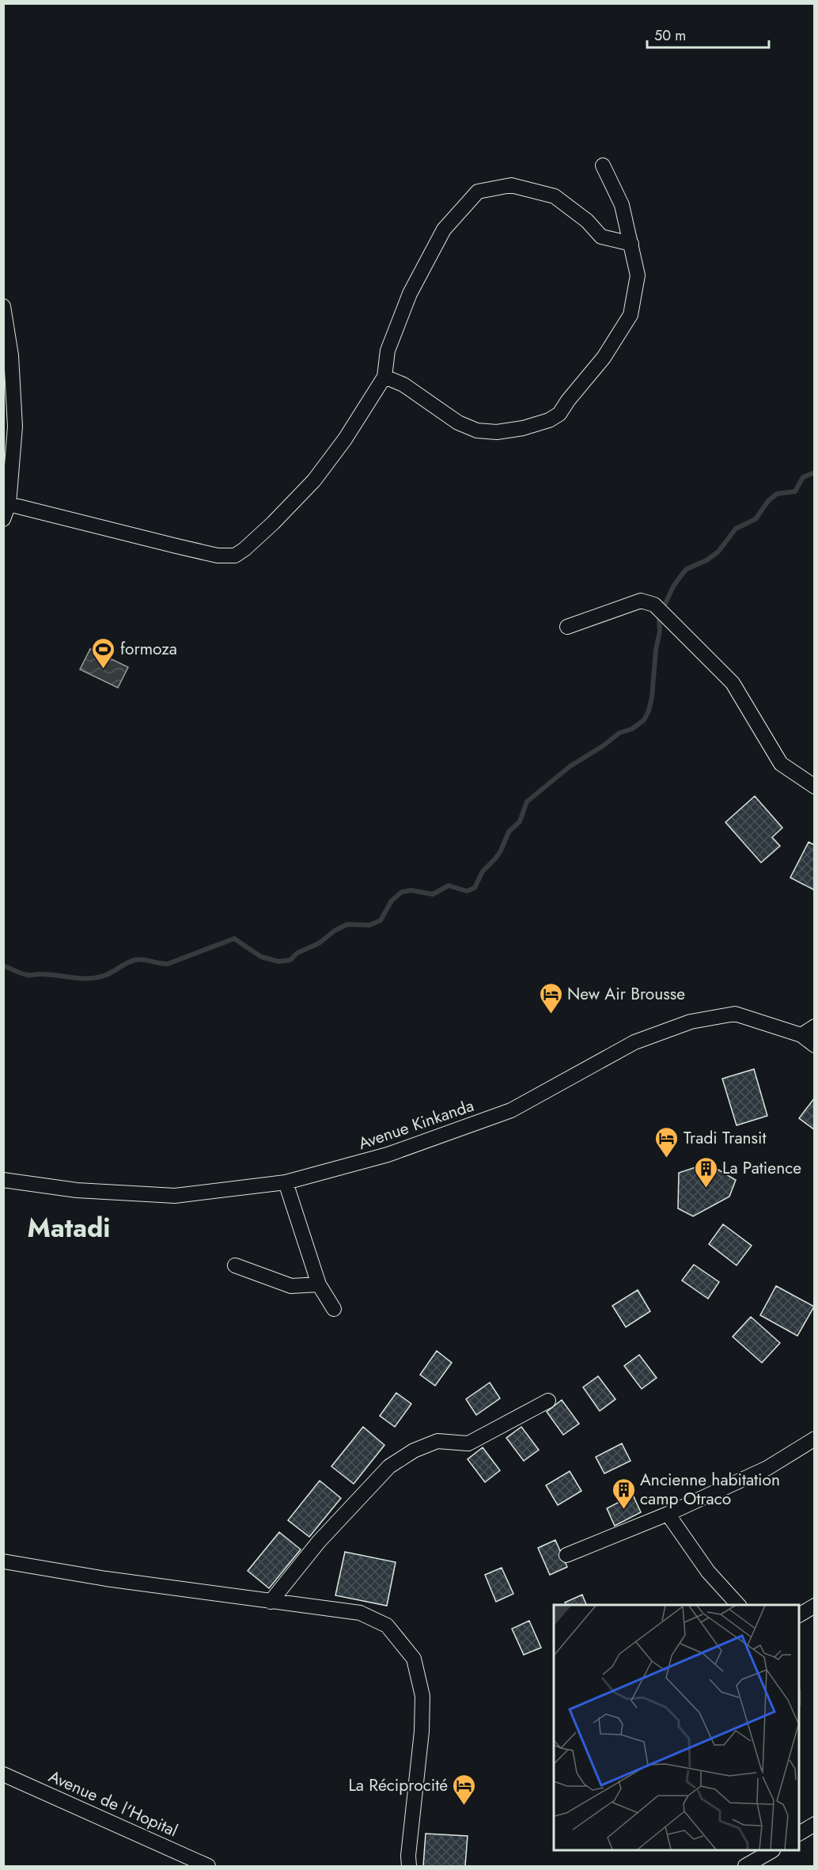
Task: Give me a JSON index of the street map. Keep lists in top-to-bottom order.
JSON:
{
  "streets": {
    "street": ["Avenue Kinkanda", "Avenue de l'Hopital"]
  },
  "districts": ["Matadi"],
  "places": {
    "sports": ["formoza"],
    "hotel": ["New Air Brousse", "Tradi Transit", "La Réciprocité"],
    "building": ["La Patience", "Ancienne habitation camp Otraco"]
  },
  "scale_bar": "50 m"
}
